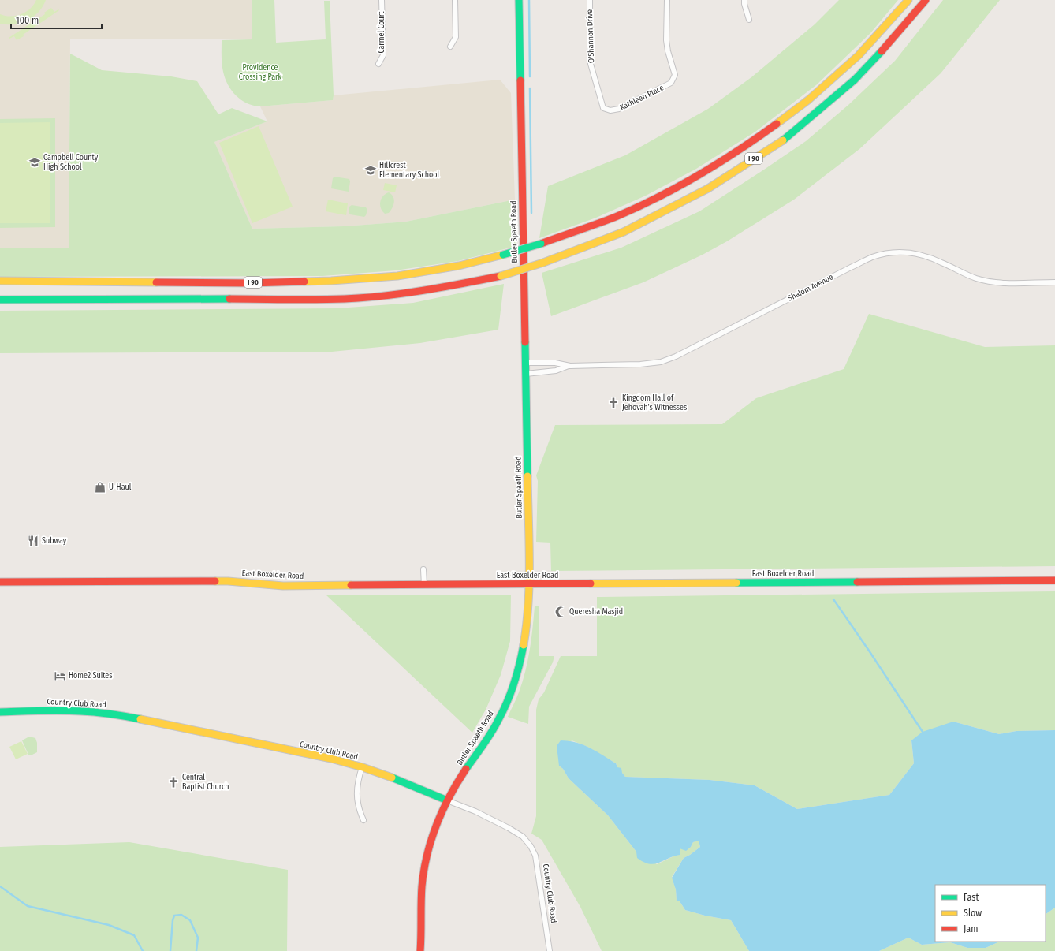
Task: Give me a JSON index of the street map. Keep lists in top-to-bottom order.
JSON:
{
  "streets": {
    "main road": [
      "I 90",
      "Butler Spaeth Road",
      "East Boxelder Road",
      "Country Club Road"
    ],
    "street": [
      "Carmel Court",
      "O'Shannon Drive",
      "Kathleen Place",
      "Shalom Avenue"
    ]
  },
  "crossings": [
    ["O'Shannon Drive", "Kathleen Place"],
    ["Butler Spaeth Road", "Shalom Avenue"],
    ["Butler Spaeth Road", "East Boxelder Road"],
    ["Butler Spaeth Road", "Country Club Road"]
  ],
  "parks": ["Providence Crossing Park"],
  "places": {
    "school or university": ["Campbell County High School", "Hillcrest Elementary School"],
    "church": ["Kingdom Hall of Jehovah’s Witnesses", "Central Baptist Church"],
    "shop": ["U-Haul"],
    "restaurant": ["Subway"],
    "mosque": ["Queresha Masjid"],
    "hotel": ["Home2 Suites"]
  },
  "legend": ["Fast", "Slow", "Jam"],
  "scale_bar": "100 m"
}
